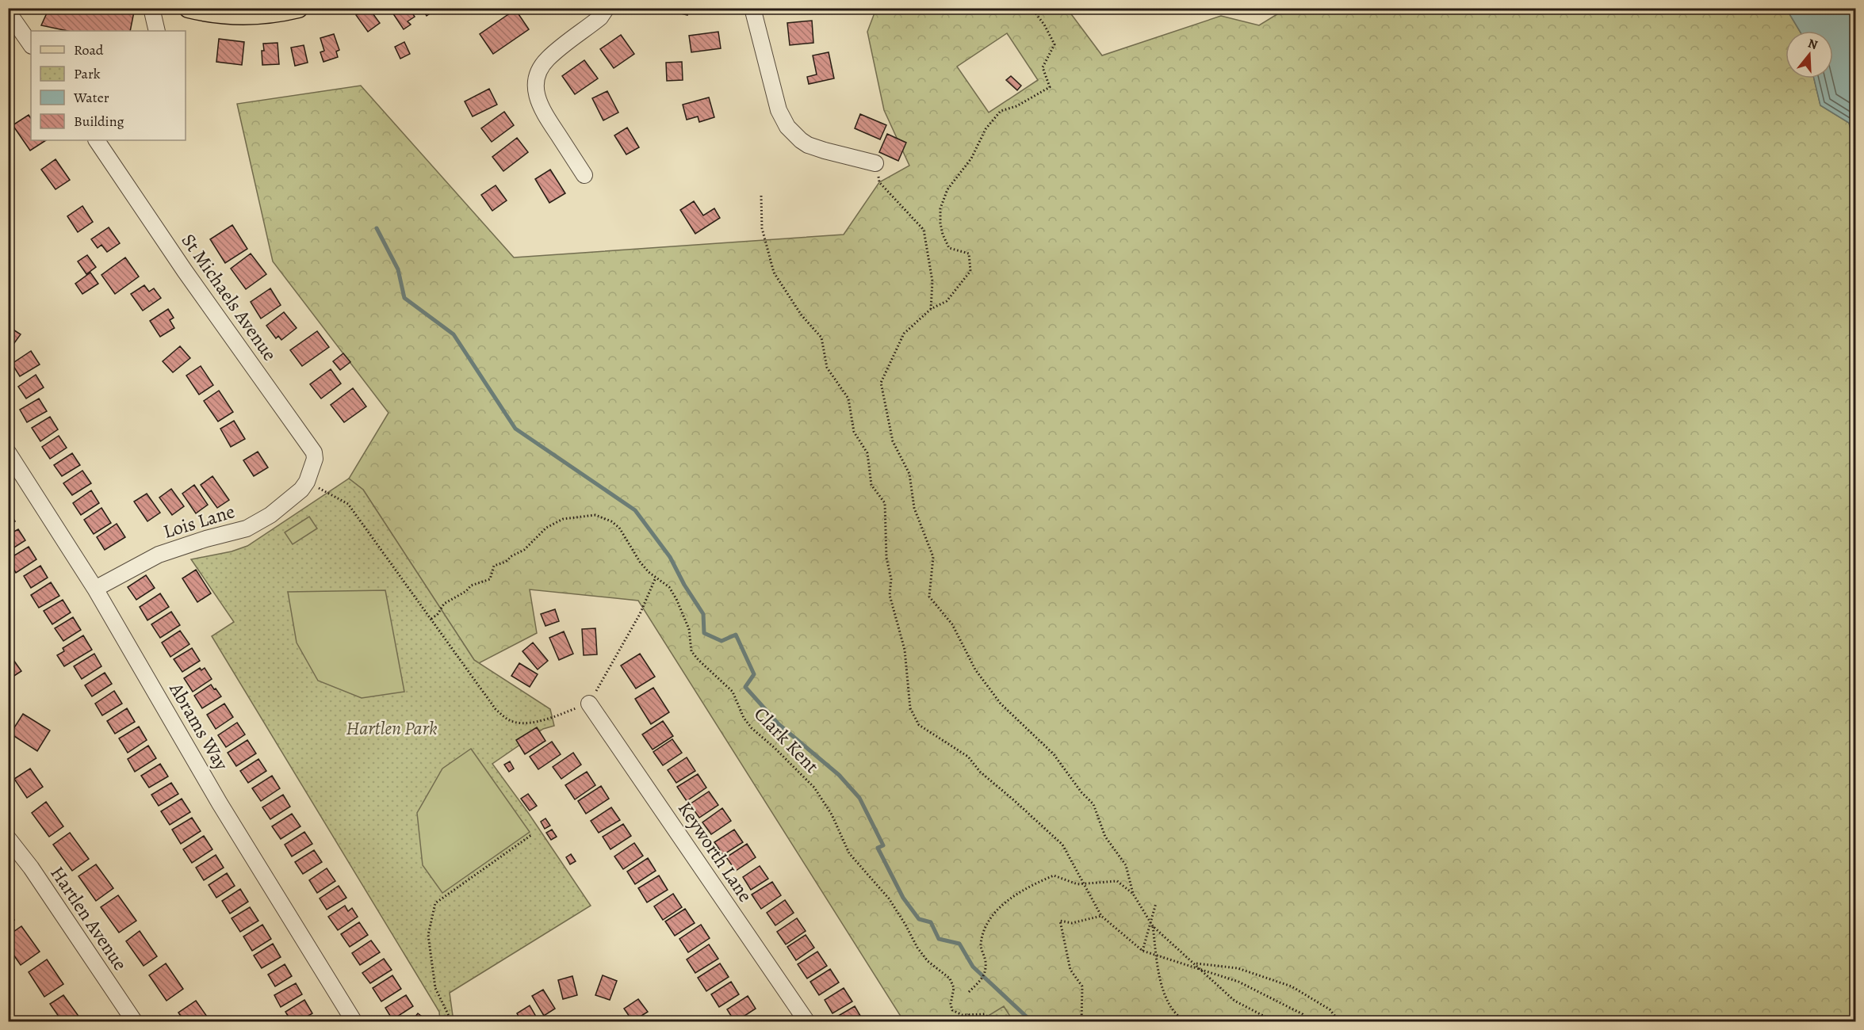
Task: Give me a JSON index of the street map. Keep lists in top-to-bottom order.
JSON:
{
  "streets": {
    "street": [
      "St Michaels Avenue",
      "Lois Lane",
      "Abrams Way",
      "Keyworth Lane",
      "Hartlen Avenue"
    ],
    "path": ["Clark Kent"]
  },
  "crossings": [
    ["St Michaels Avenue", "Lois Lane"],
    ["Lois Lane", "Abrams Way"]
  ],
  "parks": ["Hartlen Park"],
  "legend": [
    "Road",
    "Park",
    "Water",
    "Building"
  ],
  "north": "top"
}
